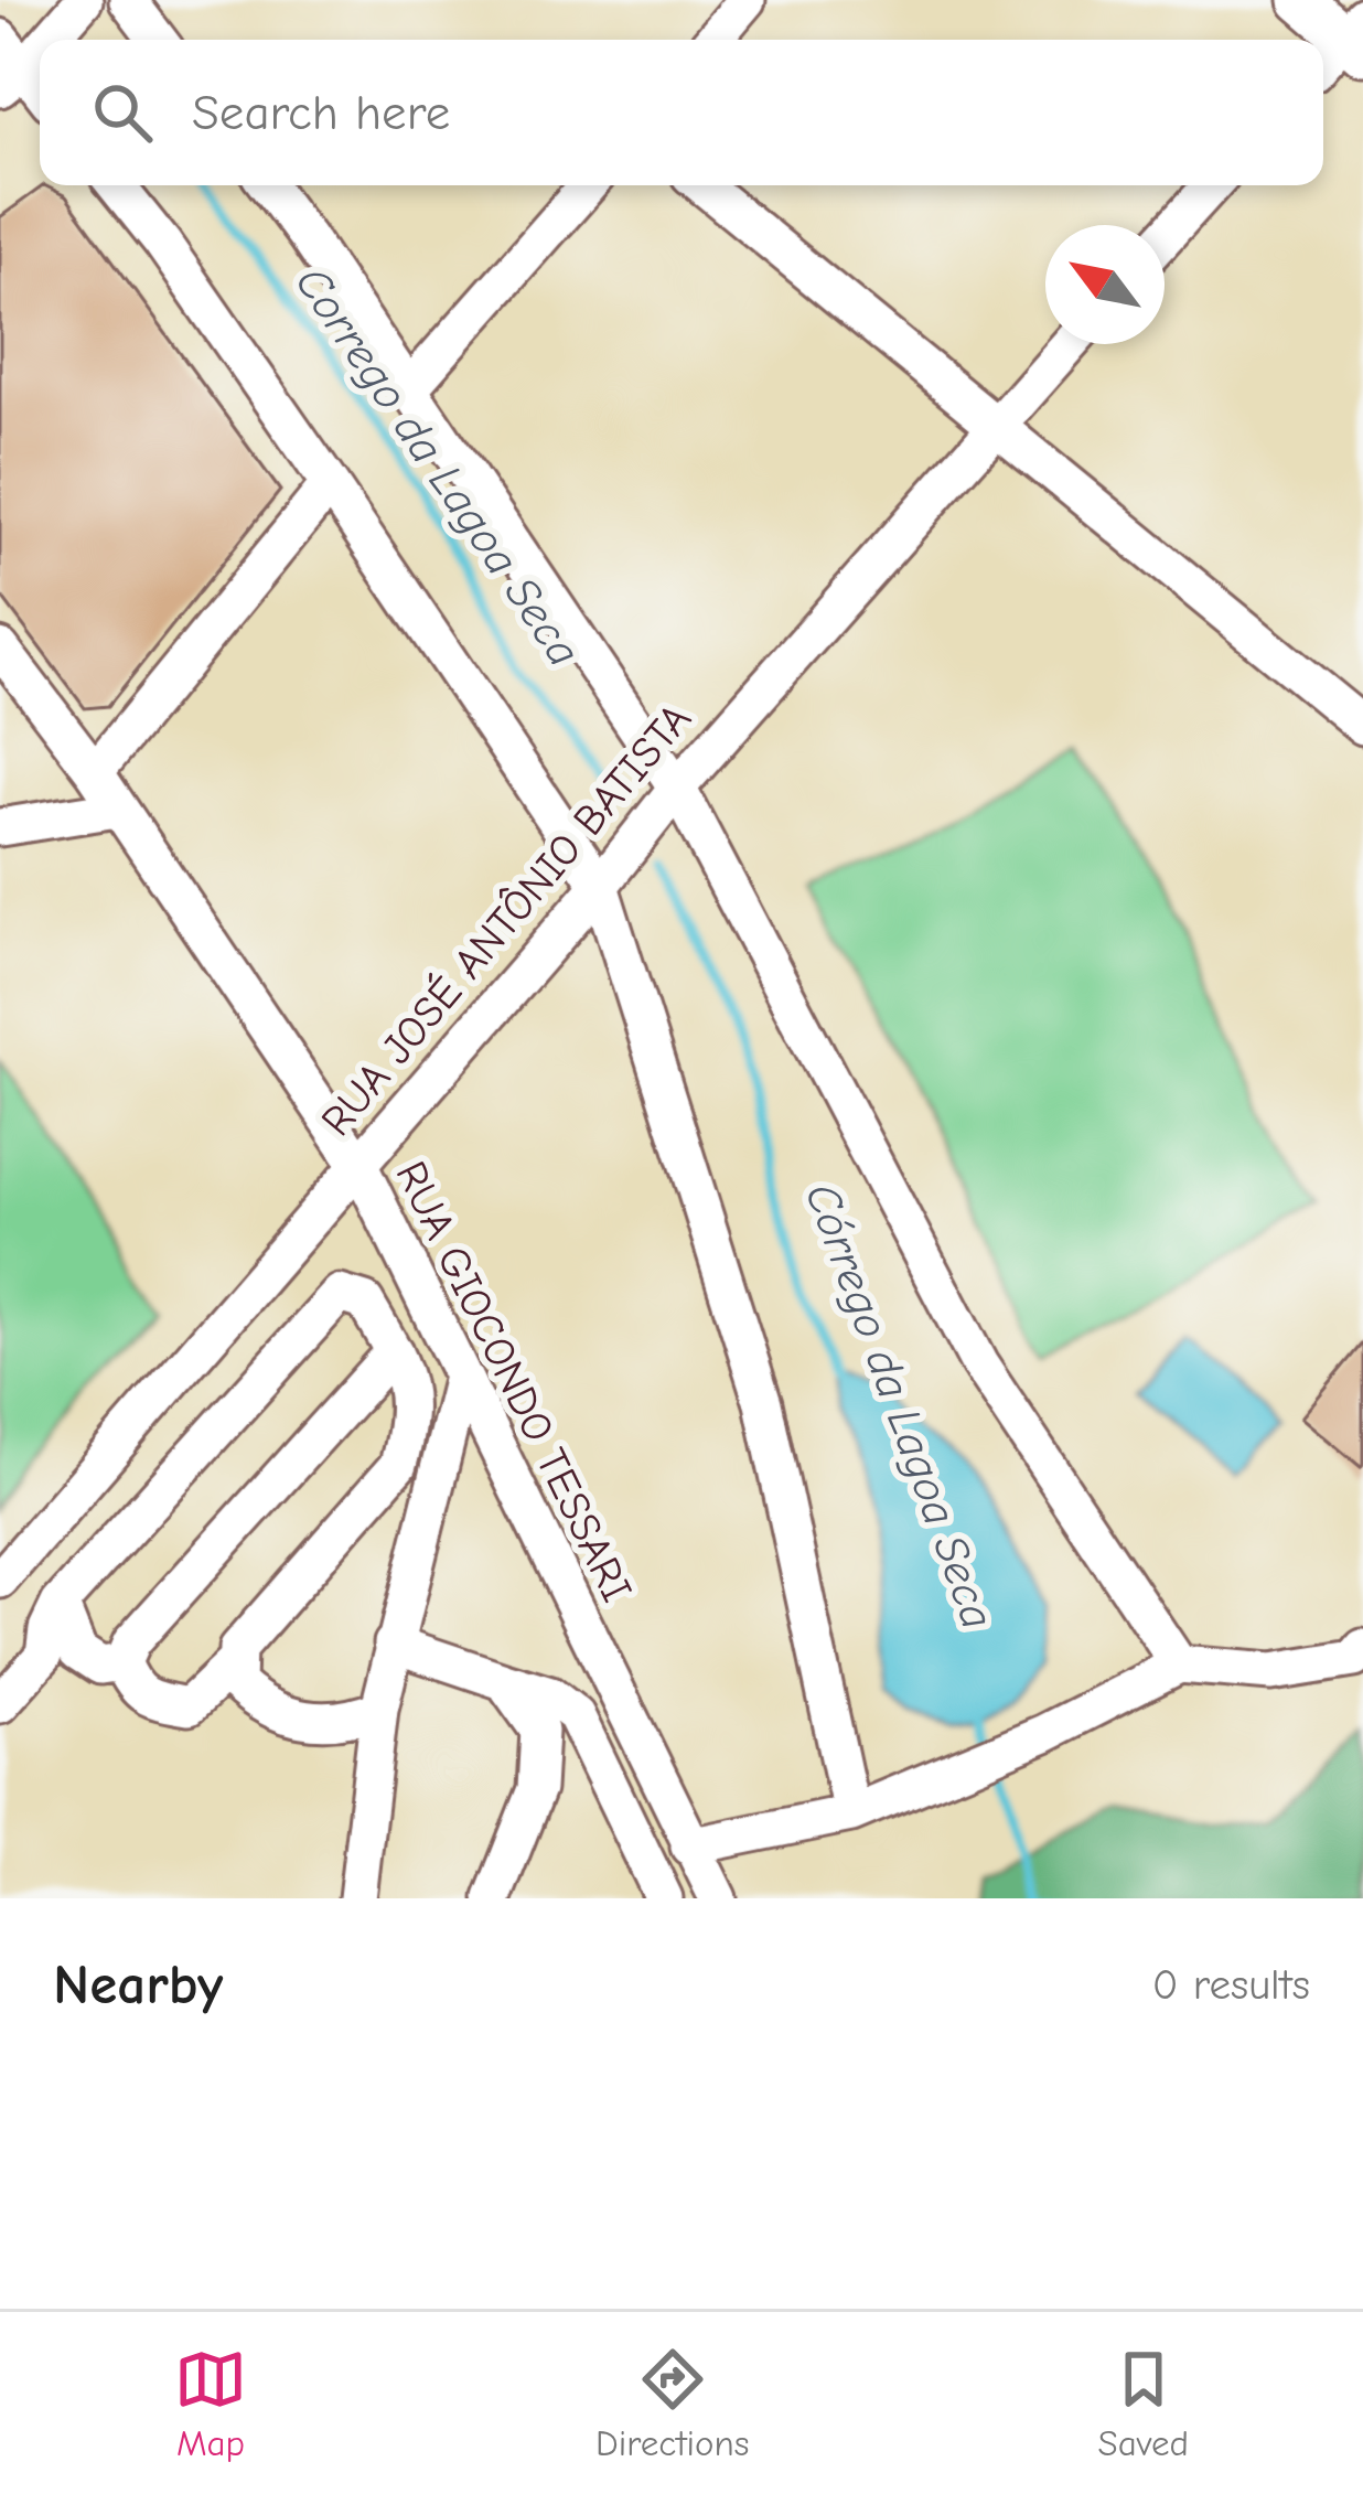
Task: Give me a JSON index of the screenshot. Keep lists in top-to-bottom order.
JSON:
{
  "streets": {
    "street": ["RUA JOSÉ ANTÔNIO BATISTA", "RUA GIOCONDO TESSARI"]
  },
  "crossings": [
    ["RUA JOSÉ ANTÔNIO BATISTA", "RUA GIOCONDO TESSARI"]
  ],
  "water": ["Corrego da Lagoa Seca", "Córrego da Lagoa Seca"],
  "north": "top left",
  "page": {
    "search": "Search here",
    "heading": ["Nearby", "0 results"],
    "nav": ["Map", "Directions", "Saved"]
  }
}
